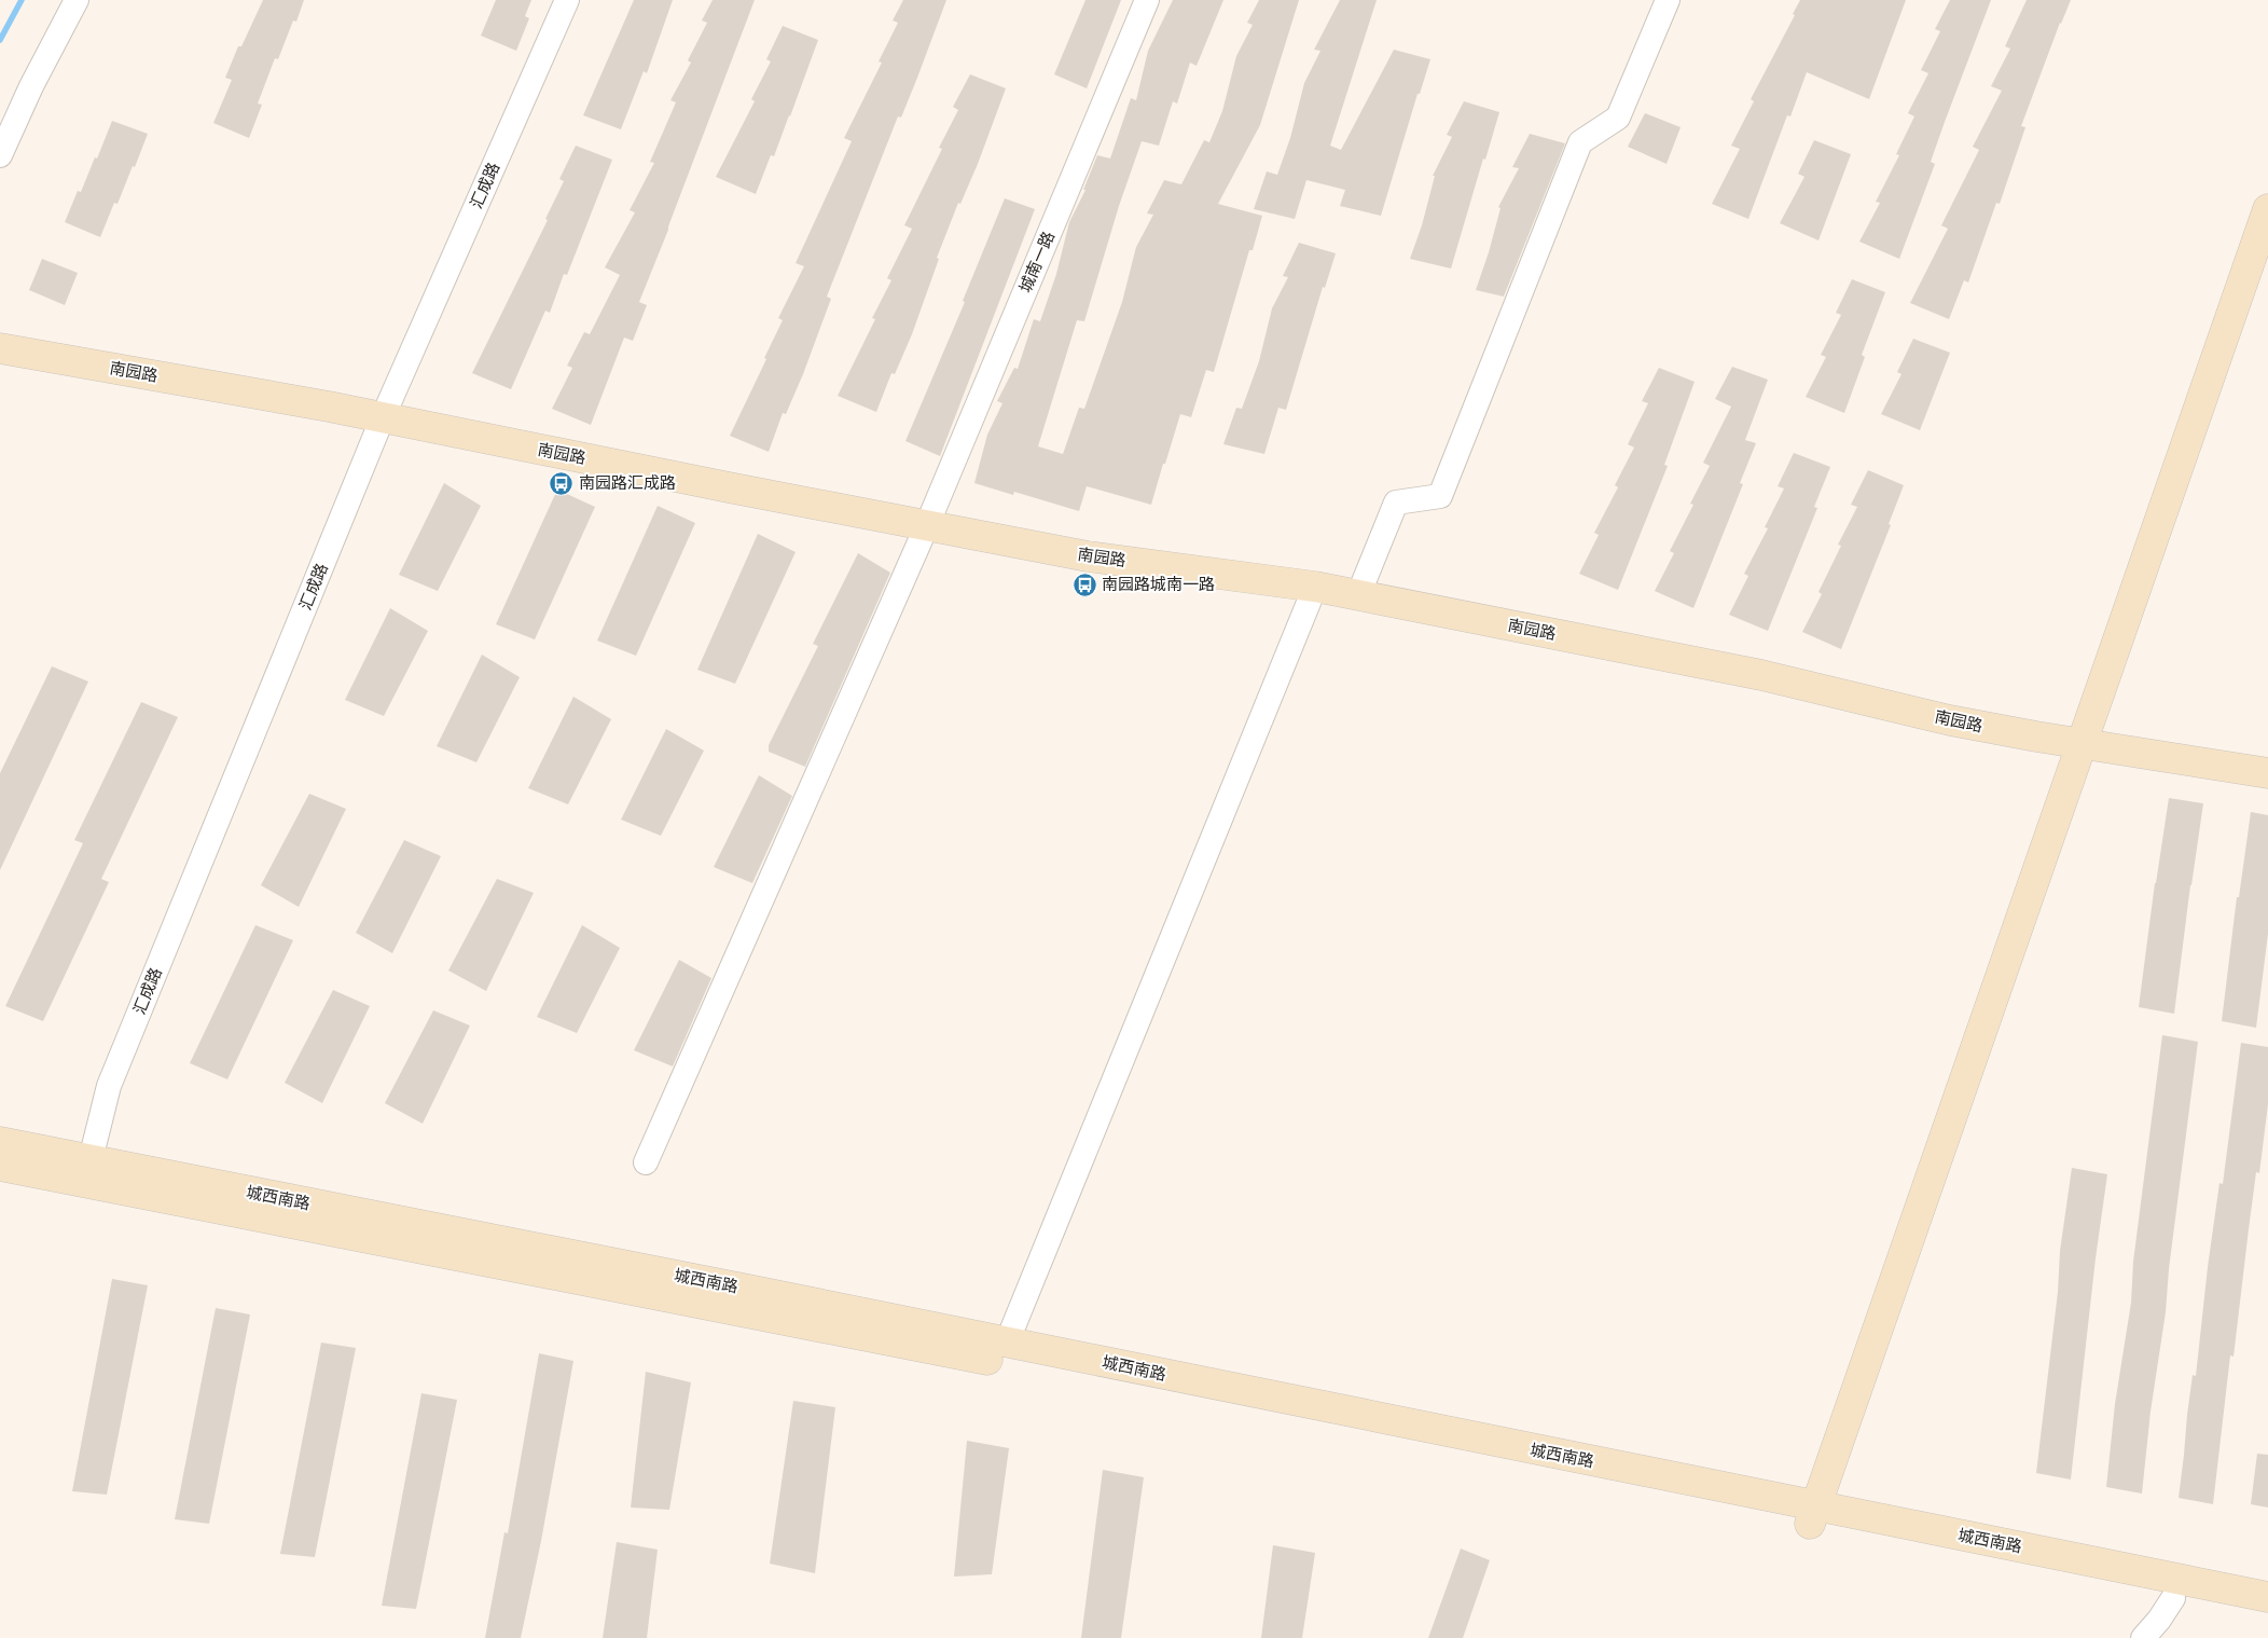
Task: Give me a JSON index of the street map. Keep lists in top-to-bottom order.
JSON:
{
  "streets": {
    "main road": ["南园路", "城西南路"],
    "street": ["汇成路", "城南一路"]
  },
  "crossings": [
    ["汇成路", "南园路"],
    ["汇成路", "城西南路"],
    ["城南一路", "南园路"]
  ],
  "places": {
    "bus stop": ["南园路汇成路", "南园路城南一路"]
  }
}
